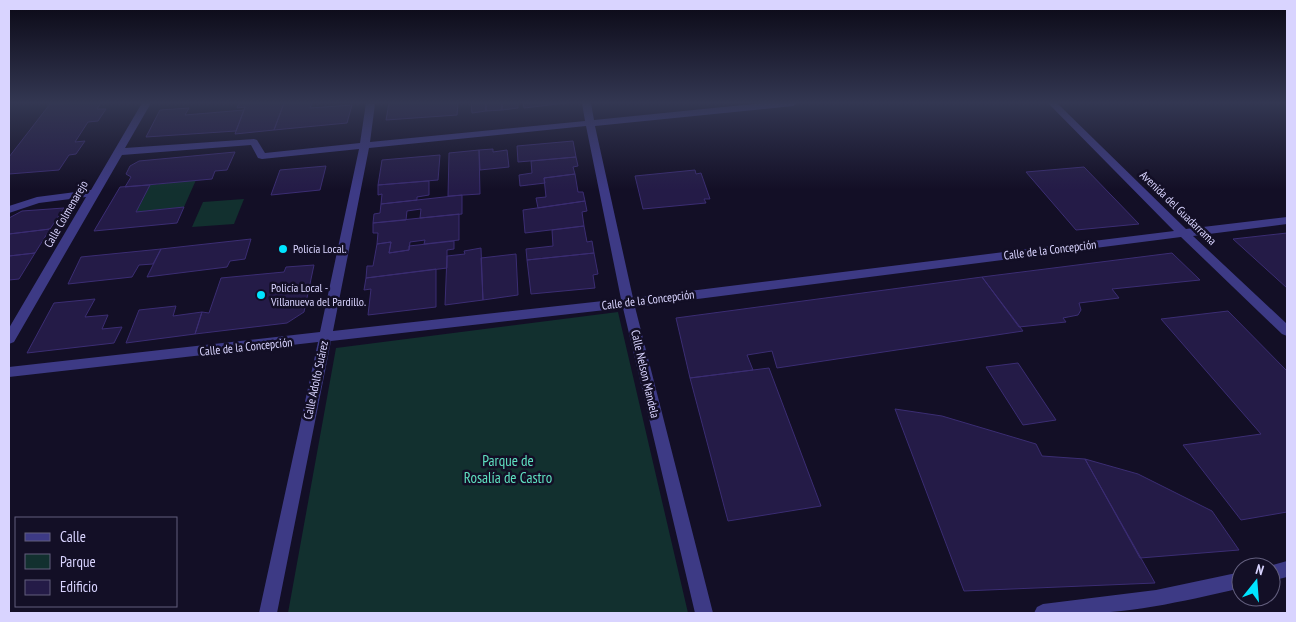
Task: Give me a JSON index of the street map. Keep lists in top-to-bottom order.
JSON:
{
  "streets": {
    "street": [
      "Avenida del Guadarrama",
      "Calle Colmenarejo",
      "Calle de la Concepción",
      "Calle Nelson Mandela",
      "Calle Adolfo Suárez"
    ]
  },
  "crossings": [
    ["Avenida del Guadarrama", "Calle de la Concepción"],
    ["Calle de la Concepción", "Calle Nelson Mandela"],
    ["Calle de la Concepción", "Calle Adolfo Suárez"]
  ],
  "parks": ["Parque de Rosalía de Castro"],
  "places": ["Policía Local.", "Policía Local - Villanueva del Pardillo."],
  "legend": ["Calle", "Parque", "Edificio"],
  "north": "top"
}
